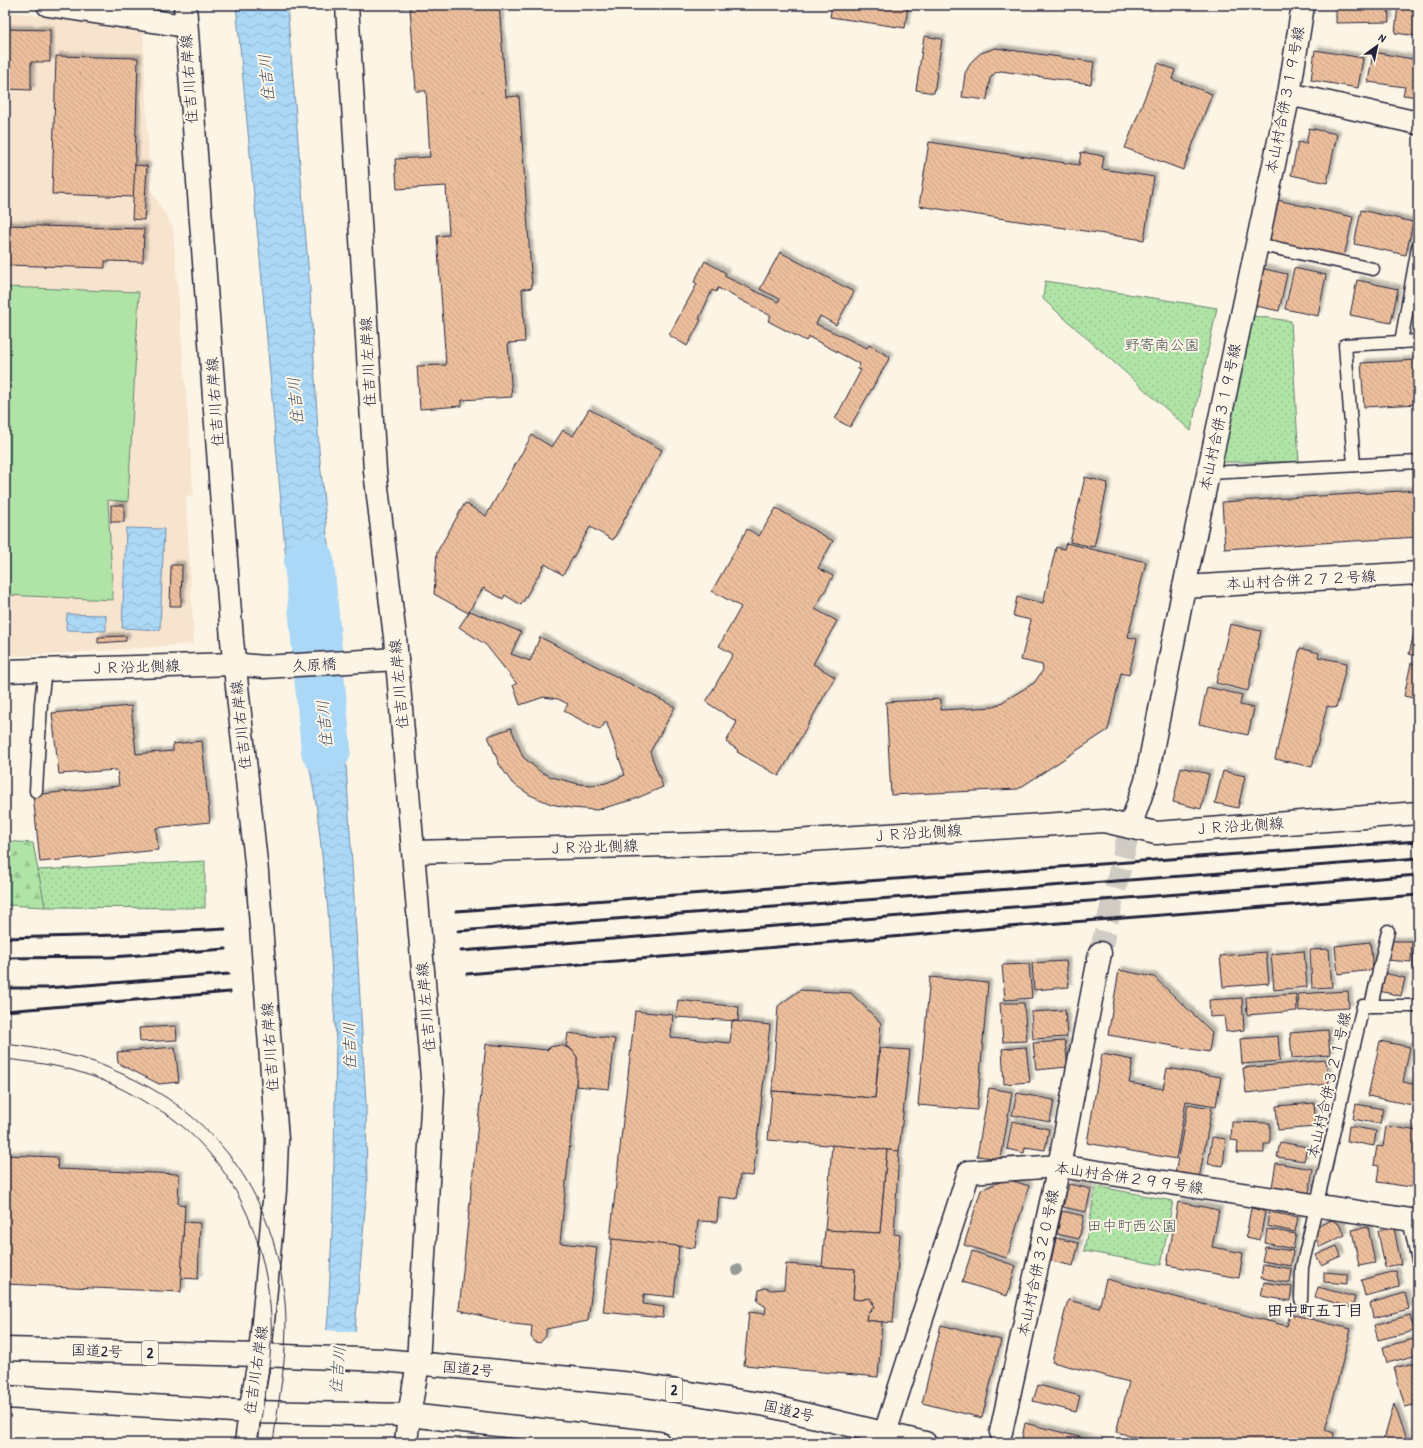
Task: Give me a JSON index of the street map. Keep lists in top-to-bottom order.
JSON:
{
  "streets": {
    "main road": [
      "住吉川右岸線",
      "本山村合併３１９号線",
      "住吉川左岸線",
      "本山村合併２７２号線",
      "久原橋",
      "ＪＲ沿北側線",
      "本山村合併２９９号線",
      "本山村合併３２０号線",
      "国道2号",
      "2"
    ],
    "lane": ["本山村合併３２１号線"]
  },
  "crossings": [
    ["住吉川右岸線", "ＪＲ沿北側線"],
    ["住吉川右岸線", "国道2号"],
    ["本山村合併３１９号線", "本山村合併２７２号線"],
    ["本山村合併３１９号線", "ＪＲ沿北側線"],
    ["住吉川左岸線", "久原橋"],
    ["住吉川左岸線", "ＪＲ沿北側線"],
    ["住吉川左岸線", "国道2号"],
    ["久原橋", "ＪＲ沿北側線"],
    ["本山村合併３２１号線", "本山村合併２９９号線"],
    ["本山村合併２９９号線", "本山村合併３２０号線"],
    ["本山村合併２９９号線", "国道2号"]
  ],
  "districts": ["田中町五丁目"],
  "water": ["住吉川"],
  "parks": ["野寄南公園", "田中町西公園"],
  "north": "top right"
}
